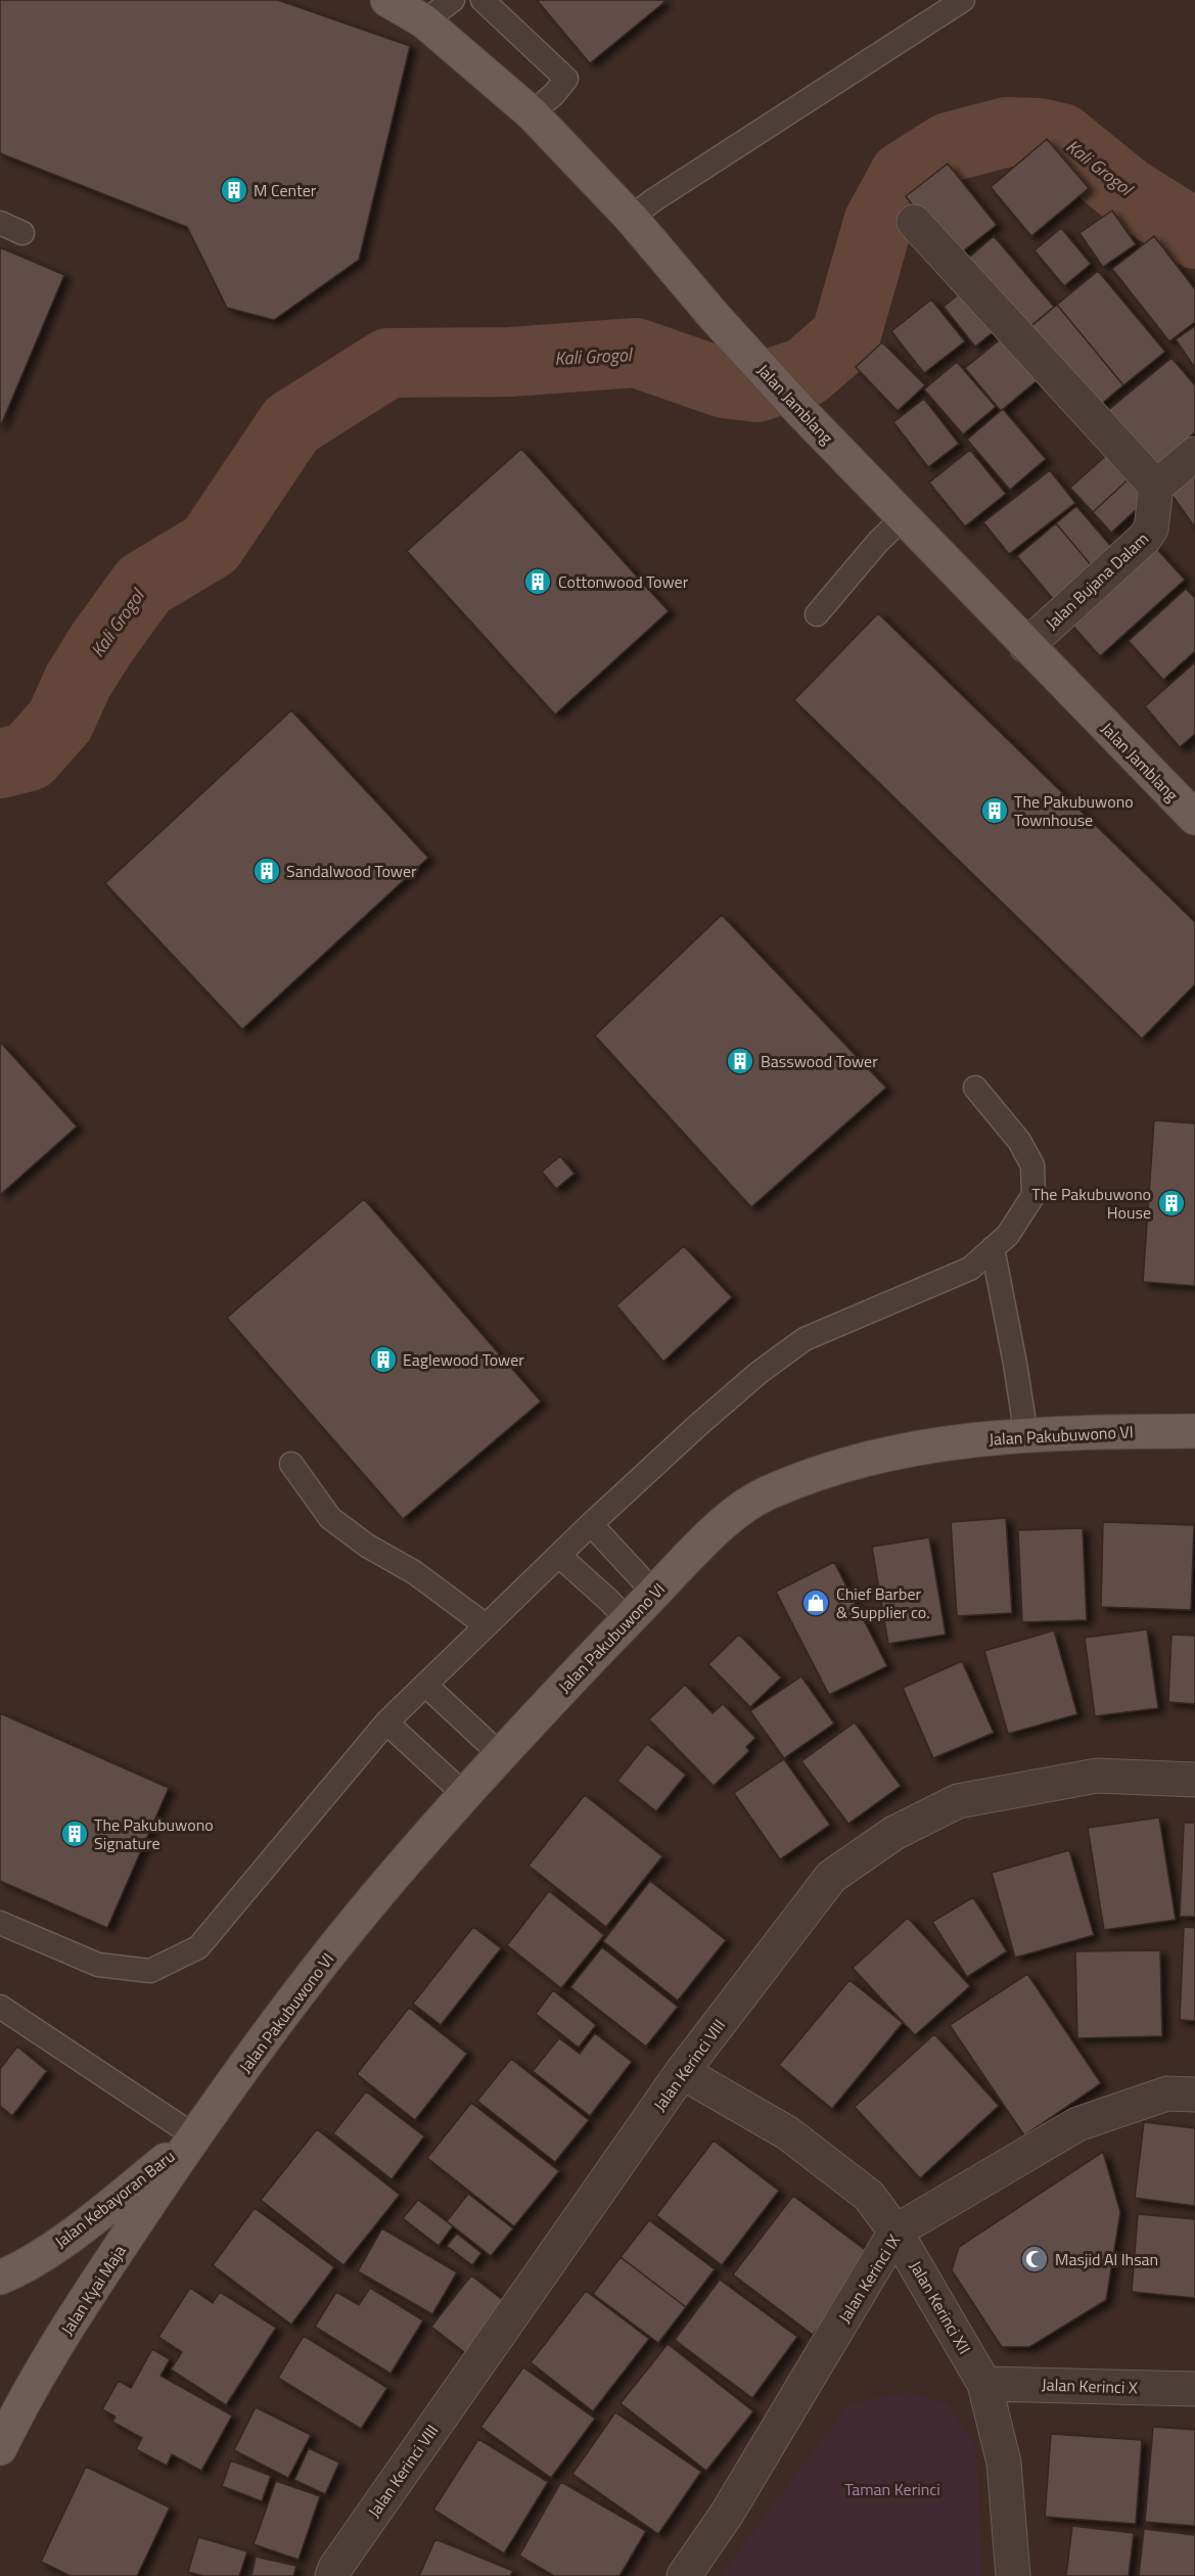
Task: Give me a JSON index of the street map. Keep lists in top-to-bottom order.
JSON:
{
  "streets": {
    "main road": [
      "Jalan Jamblang",
      "Jalan Pakubuwono VI",
      "Jalan Kebayoran Baru",
      "Jalan Kyai Maja"
    ],
    "street": [
      "Jalan Bujana Dalam",
      "Jalan Kerinci VIII",
      "Jalan Kerinci IX",
      "Jalan Kerinci XII",
      "Jalan Kerinci X"
    ]
  },
  "crossings": [
    ["Jalan Jamblang", "Jalan Bujana Dalam"],
    ["Jalan Pakubuwono VI", "Jalan Kebayoran Baru"],
    ["Jalan Pakubuwono VI", "Jalan Kyai Maja"],
    ["Jalan Kerinci VIII", "Jalan Kerinci XII"],
    ["Jalan Kebayoran Baru", "Jalan Kyai Maja"],
    ["Jalan Kerinci IX", "Jalan Kerinci XII"],
    ["Jalan Kerinci XII", "Jalan Kerinci X"]
  ],
  "water": ["Kali Grogol"],
  "parks": ["Taman Kerinci"],
  "places": {
    "building": [
      "M Center",
      "Cottonwood Tower",
      "The Pakubuwono Townhouse",
      "Sandalwood Tower",
      "Basswood Tower",
      "The Pakubuwono House",
      "Eaglewood Tower",
      "The Pakubuwono Signature"
    ],
    "shop": ["Chief Barber & Supplier co."],
    "mosque": ["Masjid Al Ihsan"]
  }
}
